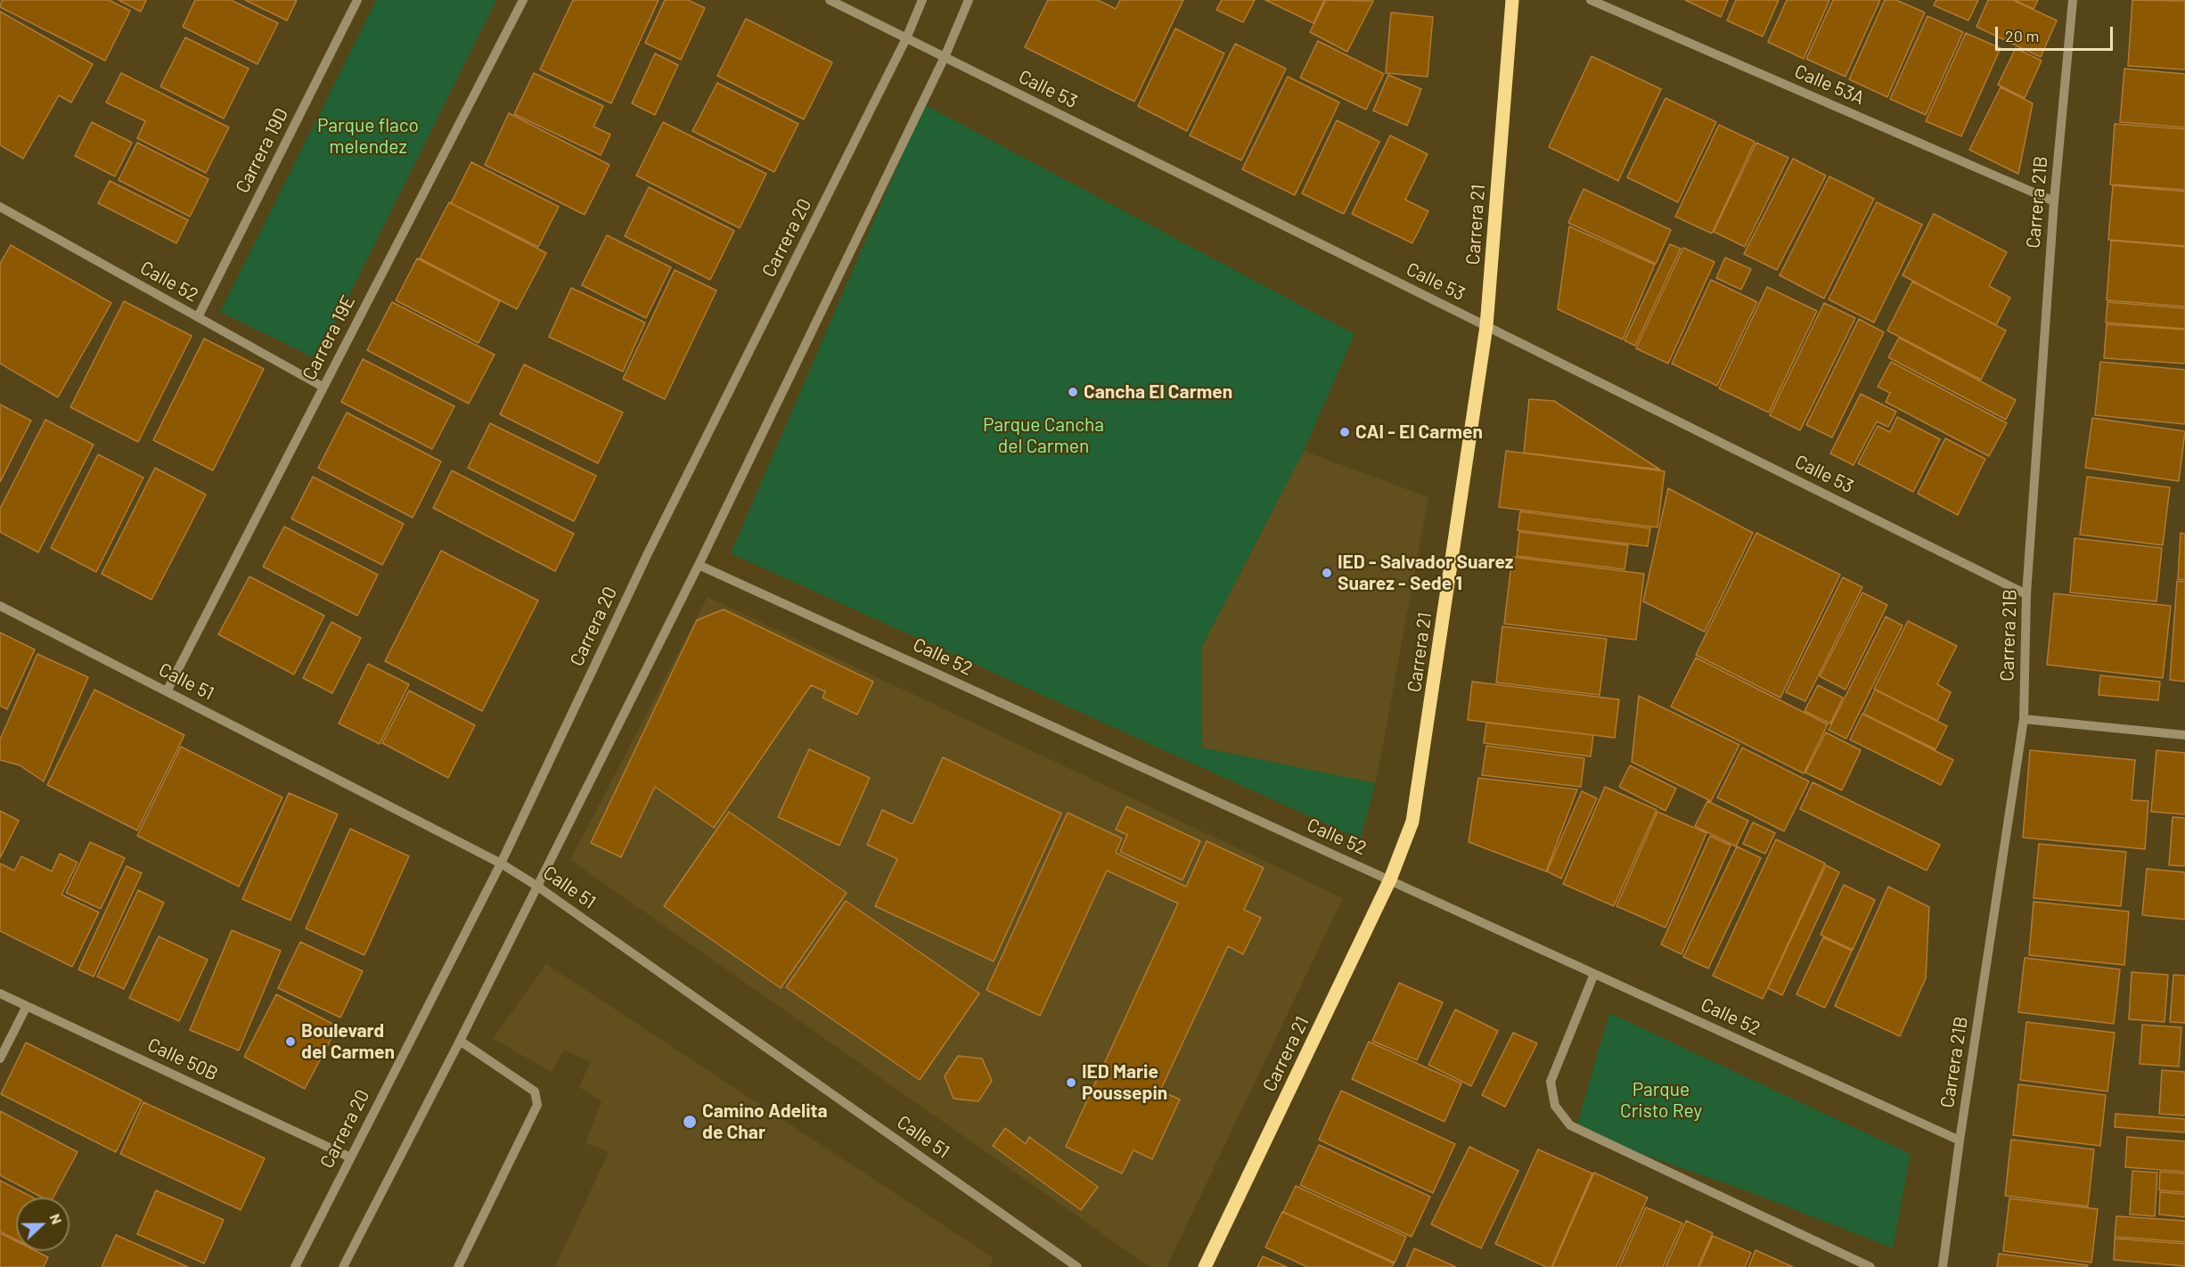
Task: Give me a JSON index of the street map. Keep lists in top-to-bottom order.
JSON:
{
  "streets": {
    "main road": ["Carrera 21"],
    "street": [
      "Calle 53A",
      "Calle 53",
      "Carrera 19D",
      "Carrera 21B",
      "Carrera 20",
      "Calle 52",
      "Carrera 19E",
      "Calle 51",
      "Calle 50B"
    ]
  },
  "crossings": [
    ["Calle 53A", "Carrera 21B"],
    ["Calle 53", "Carrera 21B"],
    ["Calle 53", "Carrera 21"],
    ["Calle 53", "Carrera 20"],
    ["Carrera 19D", "Calle 52"],
    ["Carrera 21B", "Calle 52"],
    ["Carrera 21", "Calle 52"],
    ["Carrera 20", "Calle 51"],
    ["Carrera 20", "Calle 50B"],
    ["Calle 52", "Carrera 19E"],
    ["Carrera 19E", "Calle 51"]
  ],
  "parks": ["Parque flaco melendez", "Parque Cancha del Carmen", "Parque Cristo Rey"],
  "places": [
    "Cancha El Carmen",
    "CAI - El Carmen",
    "IED - Salvador Suarez Suarez - Sede 1",
    "Boulevard del Carmen",
    "IED Marie Poussepin",
    "Camino Adelita de Char"
  ],
  "scale_bar": "20 m",
  "north": "right"
}
